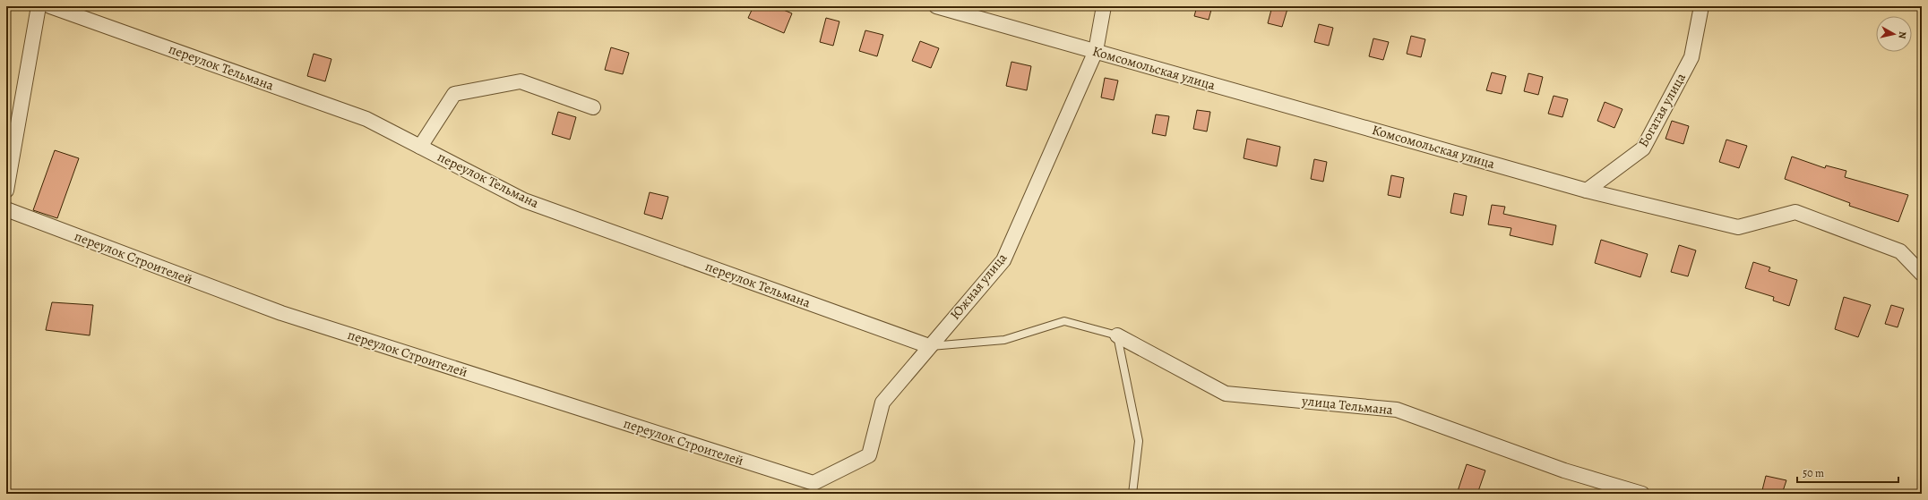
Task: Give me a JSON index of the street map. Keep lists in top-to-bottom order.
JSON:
{
  "streets": {
    "street": [
      "переулок Тельмана",
      "Комсомольская улица",
      "Богатая улица",
      "переулок Строителей",
      "Южная улица",
      "улица Тельмана"
    ]
  },
  "crossings": [
    ["переулок Тельмана", "Южная улица"],
    ["Комсомольская улица", "Богатая улица"],
    ["Комсомольская улица", "Южная улица"],
    ["переулок Строителей", "Южная улица"]
  ],
  "scale_bar": "50 m",
  "north": "right"
}
